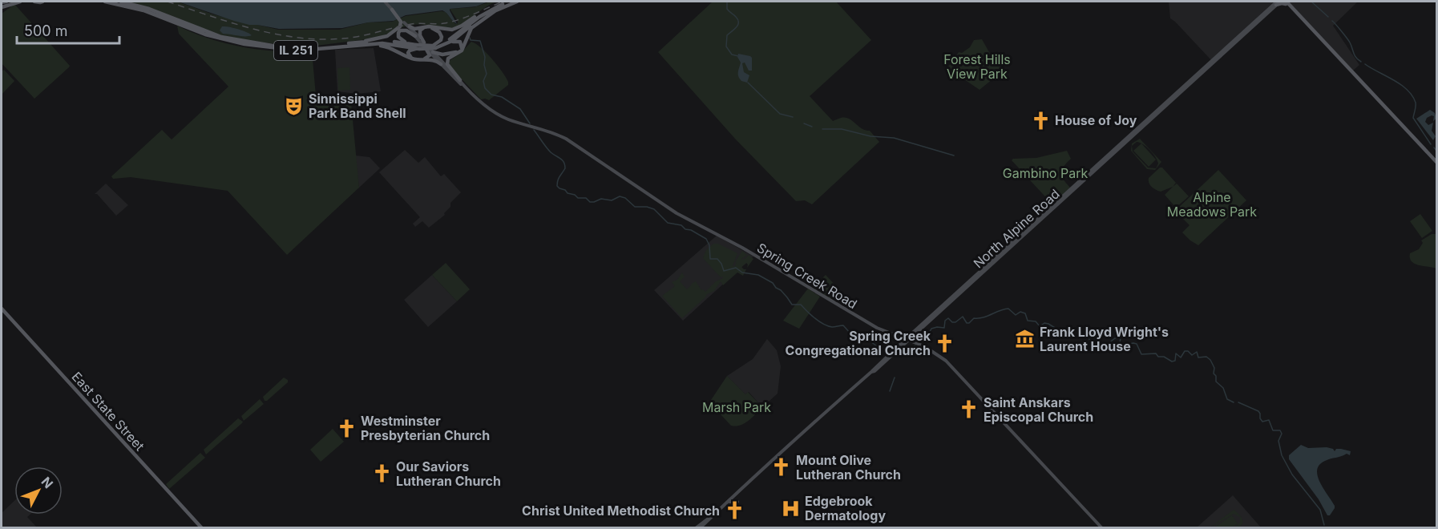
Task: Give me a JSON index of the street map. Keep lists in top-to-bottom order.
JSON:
{
  "streets": {
    "main road": [
      "IL 251",
      "North Alpine Road",
      "Spring Creek Road",
      "East State Street"
    ]
  },
  "crossings": [
    ["IL 251", "Spring Creek Road"],
    ["North Alpine Road", "Spring Creek Road"]
  ],
  "parks": [
    "Forest Hills View Park",
    "Gambino Park",
    "Alpine Meadows Park",
    "Marsh Park"
  ],
  "places": {
    "theatre": ["Sinnissippi Park Band Shell"],
    "church": [
      "House of Joy",
      "Spring Creek Congregational Church",
      "Saint Anskars Episcopal Church",
      "Westminster Presbyterian Church",
      "Mount Olive Lutheran Church",
      "Our Saviors Lutheran Church",
      "Christ United Methodist Church"
    ],
    "museum": ["Frank Lloyd Wright's Laurent House"],
    "hospital": ["Edgebrook Dermatology"]
  },
  "scale_bar": "500 m",
  "north": "top right"
}
